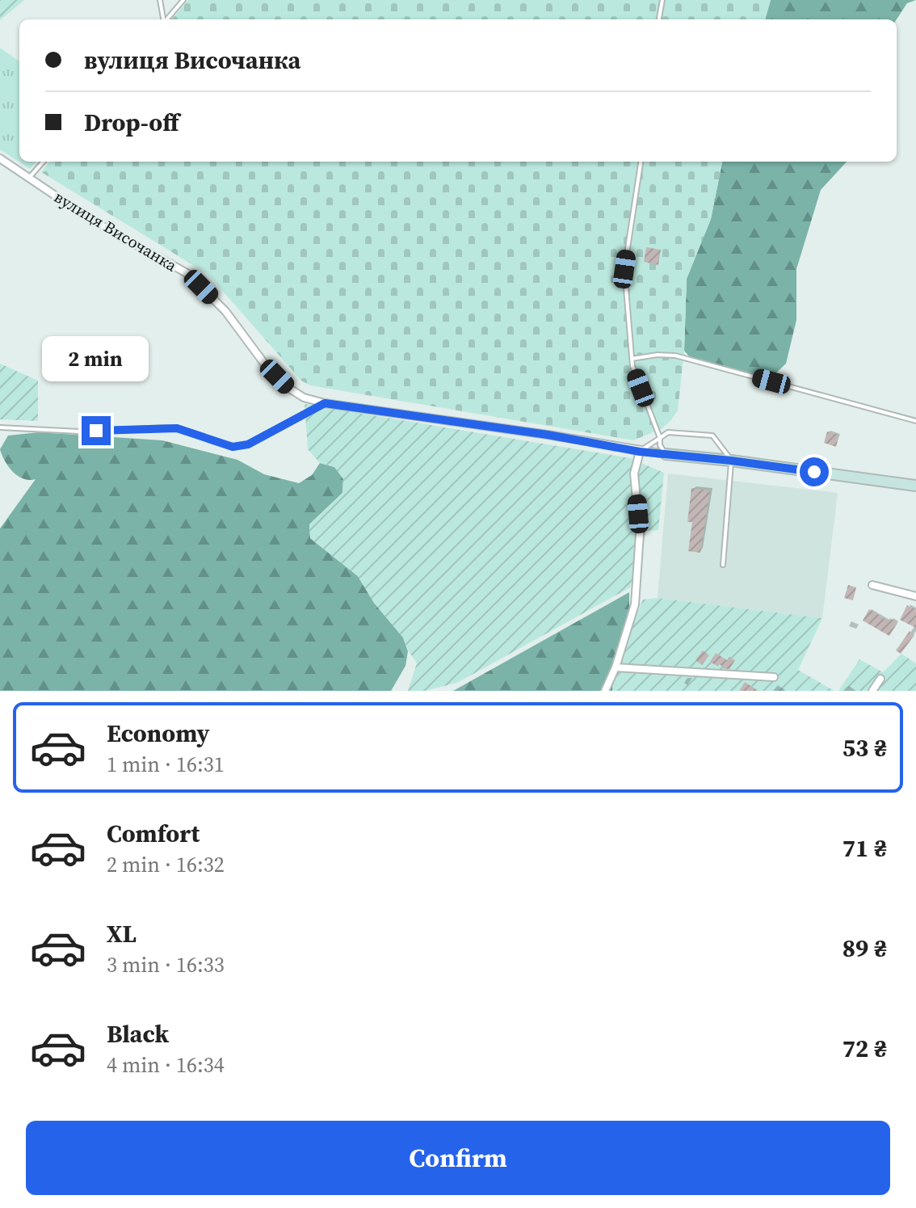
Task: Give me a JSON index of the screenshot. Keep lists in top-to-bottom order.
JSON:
{
  "streets": {
    "street": ["вулиця Височанка"]
  },
  "page": {
    "banner": ["вулиця Височанка", "Drop-off"],
    "bubble": "2 min",
    "list": [
      {
        "name": "Economy",
        "note": "1 min · 16:31",
        "value": "53 ₴"
      },
      {
        "name": "Comfort",
        "note": "2 min · 16:32",
        "value": "71 ₴"
      },
      {
        "name": "XL",
        "note": "3 min · 16:33",
        "value": "89 ₴"
      },
      {
        "name": "Black",
        "note": "4 min · 16:34",
        "value": "72 ₴"
      }
    ],
    "buttons": "Confirm"
  }
}
